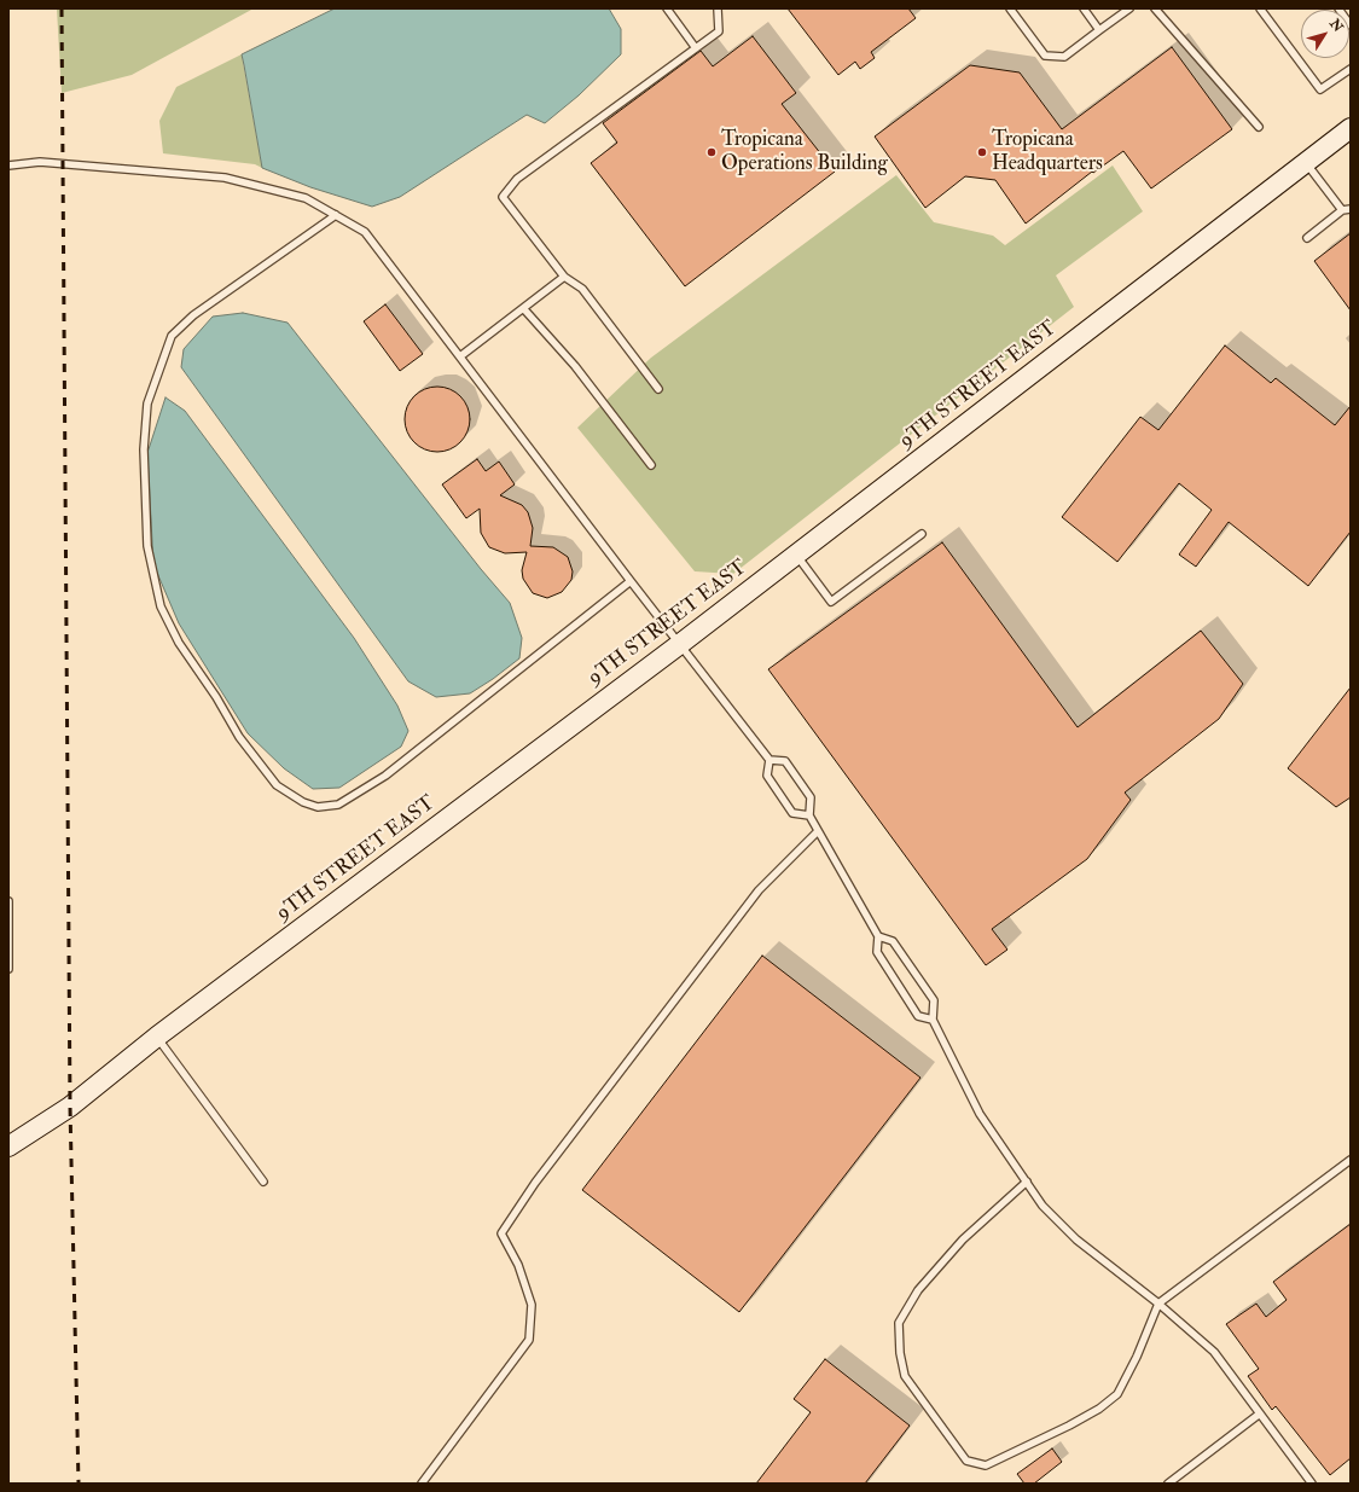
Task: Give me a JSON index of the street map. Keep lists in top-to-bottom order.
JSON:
{
  "streets": {
    "street": ["9TH STREET EAST"]
  },
  "places": ["Tropicana Operations Building", "Tropicana Headquarters"],
  "north": "top right"
}
